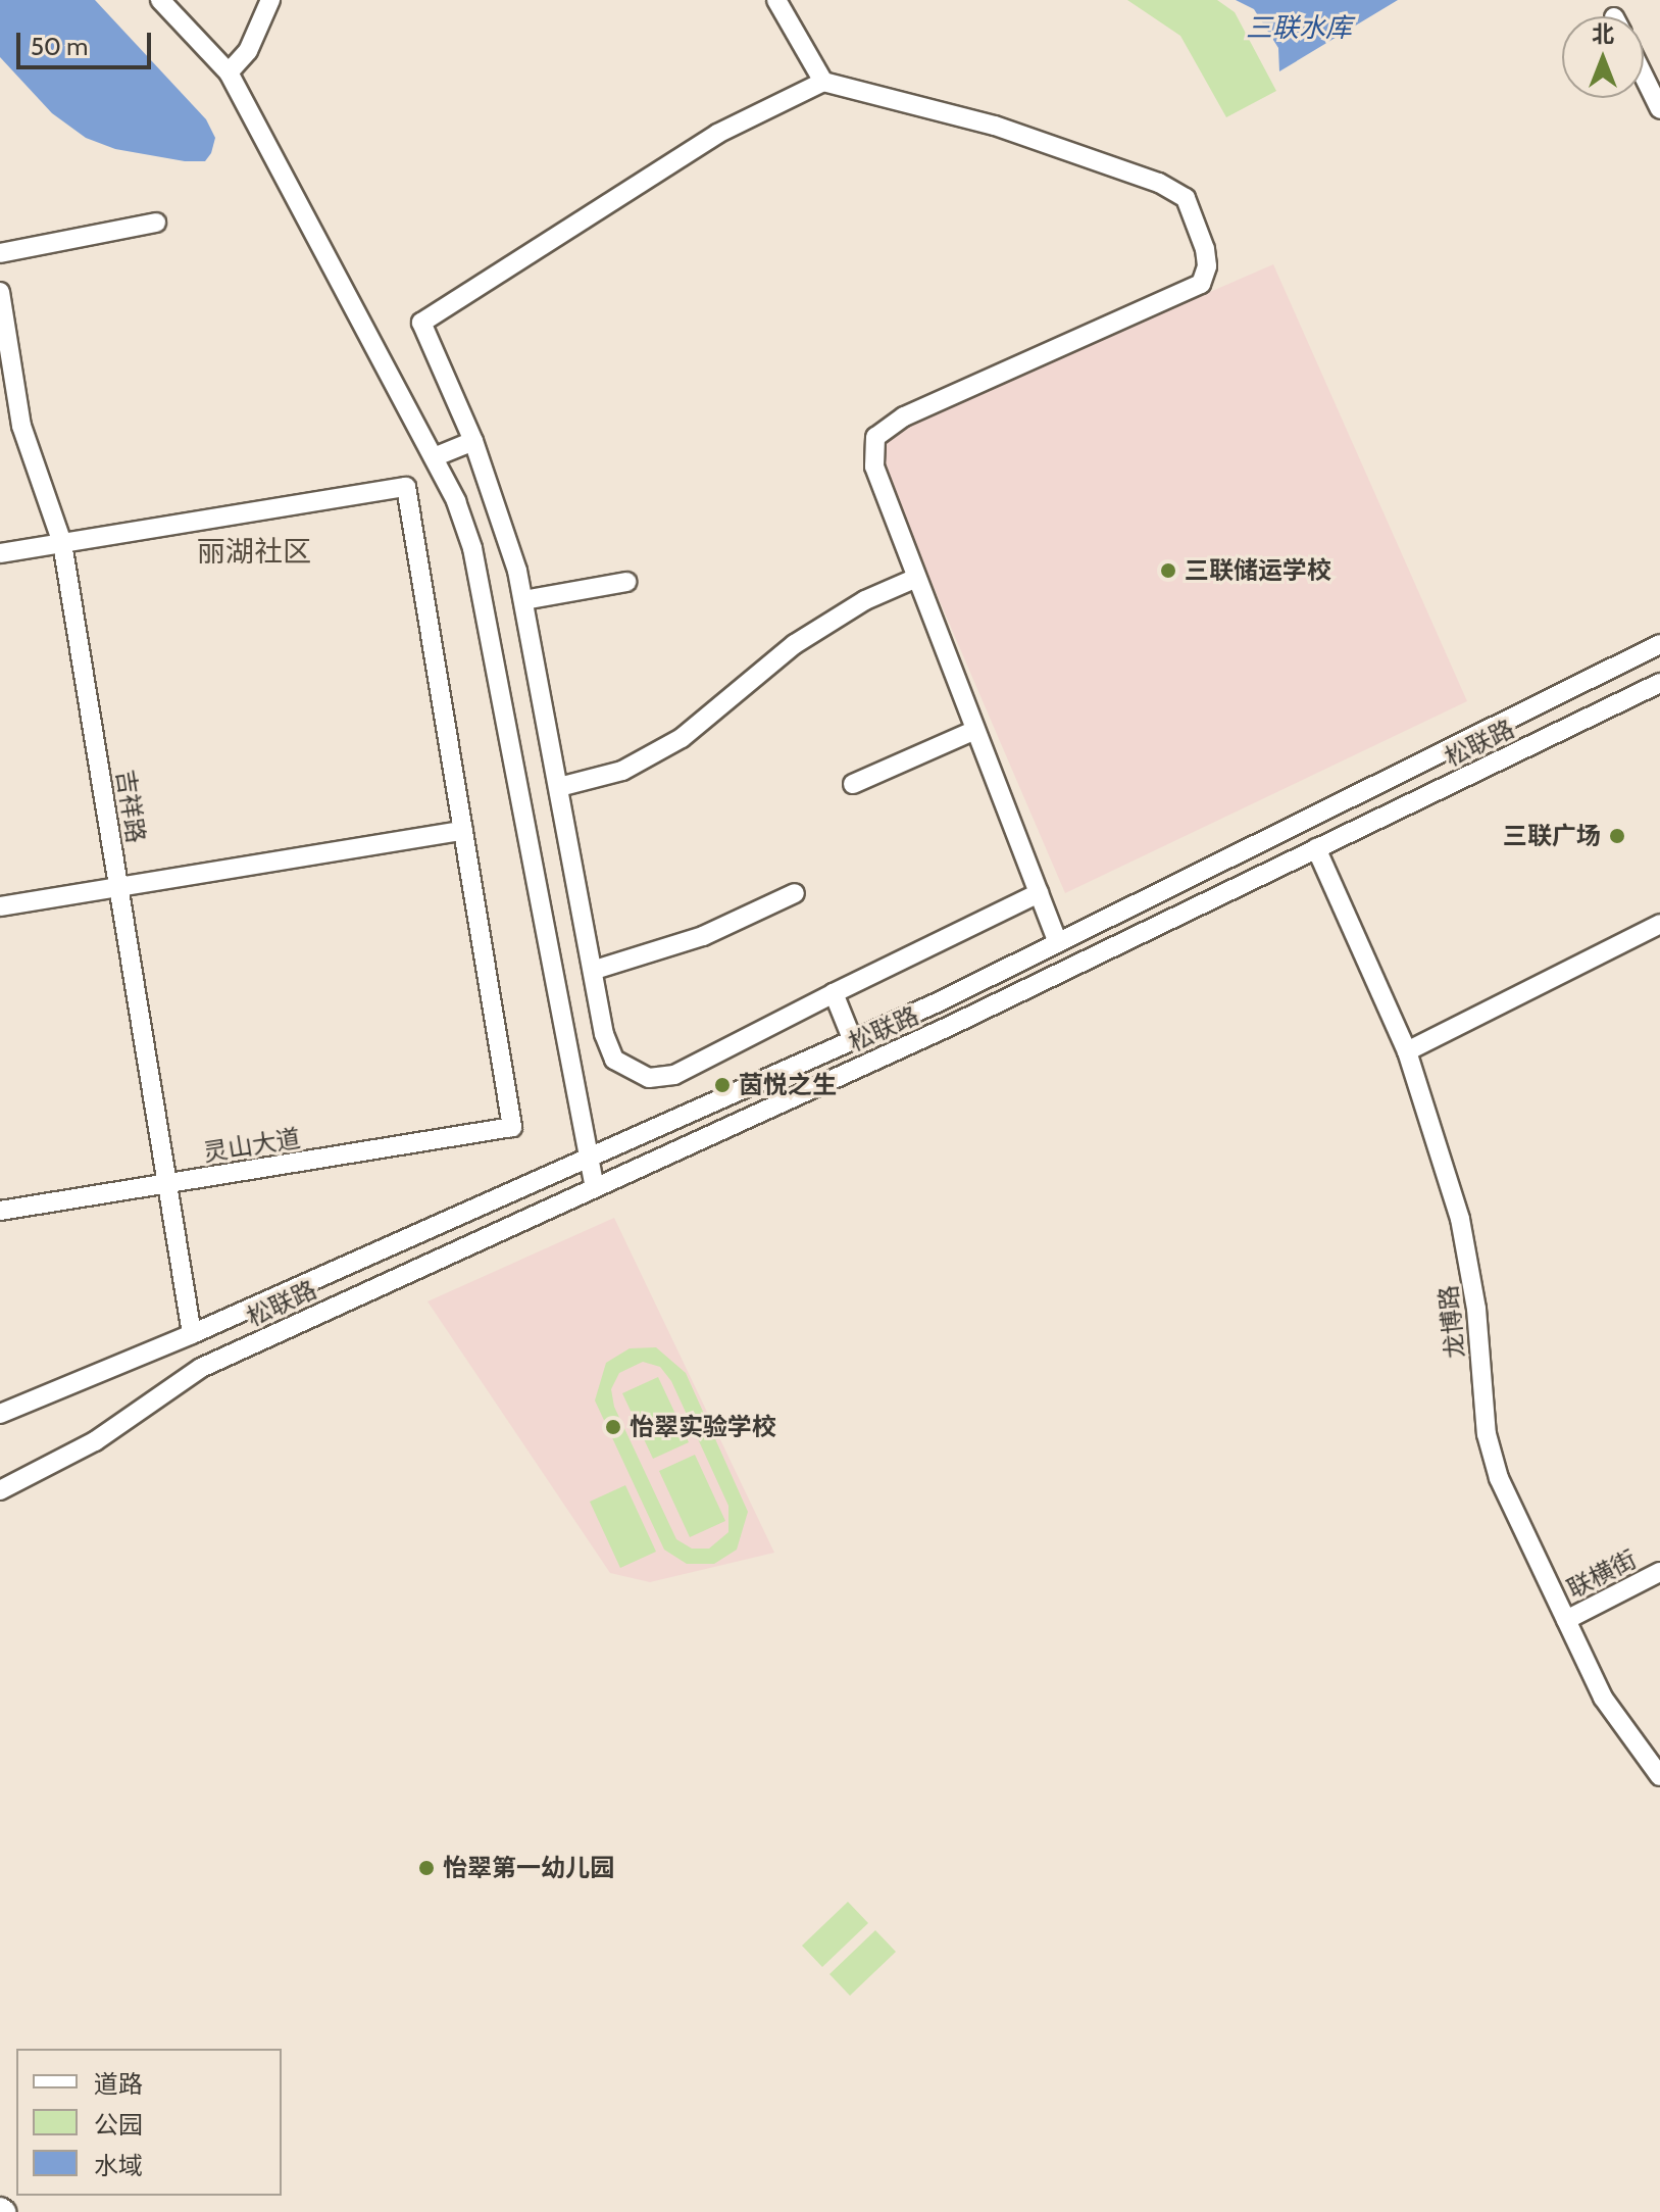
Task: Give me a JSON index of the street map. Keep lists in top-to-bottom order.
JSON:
{
  "streets": {
    "street": [
      "松联路",
      "吉祥路",
      "灵山大道",
      "龙博路",
      "联横街"
    ]
  },
  "crossings": [
    ["松联路", "吉祥路"],
    ["松联路", "龙博路"],
    ["吉祥路", "灵山大道"],
    ["龙博路", "联横街"]
  ],
  "districts": ["丽湖社区"],
  "water": ["三联水库"],
  "places": [
    "三联储运学校",
    "三联广场",
    "茵悦之生",
    "怡翠实验学校",
    "怡翠第一幼儿园"
  ],
  "legend": ["道路", "公园", "水域"],
  "scale_bar": "50 m",
  "north": "top"
}
